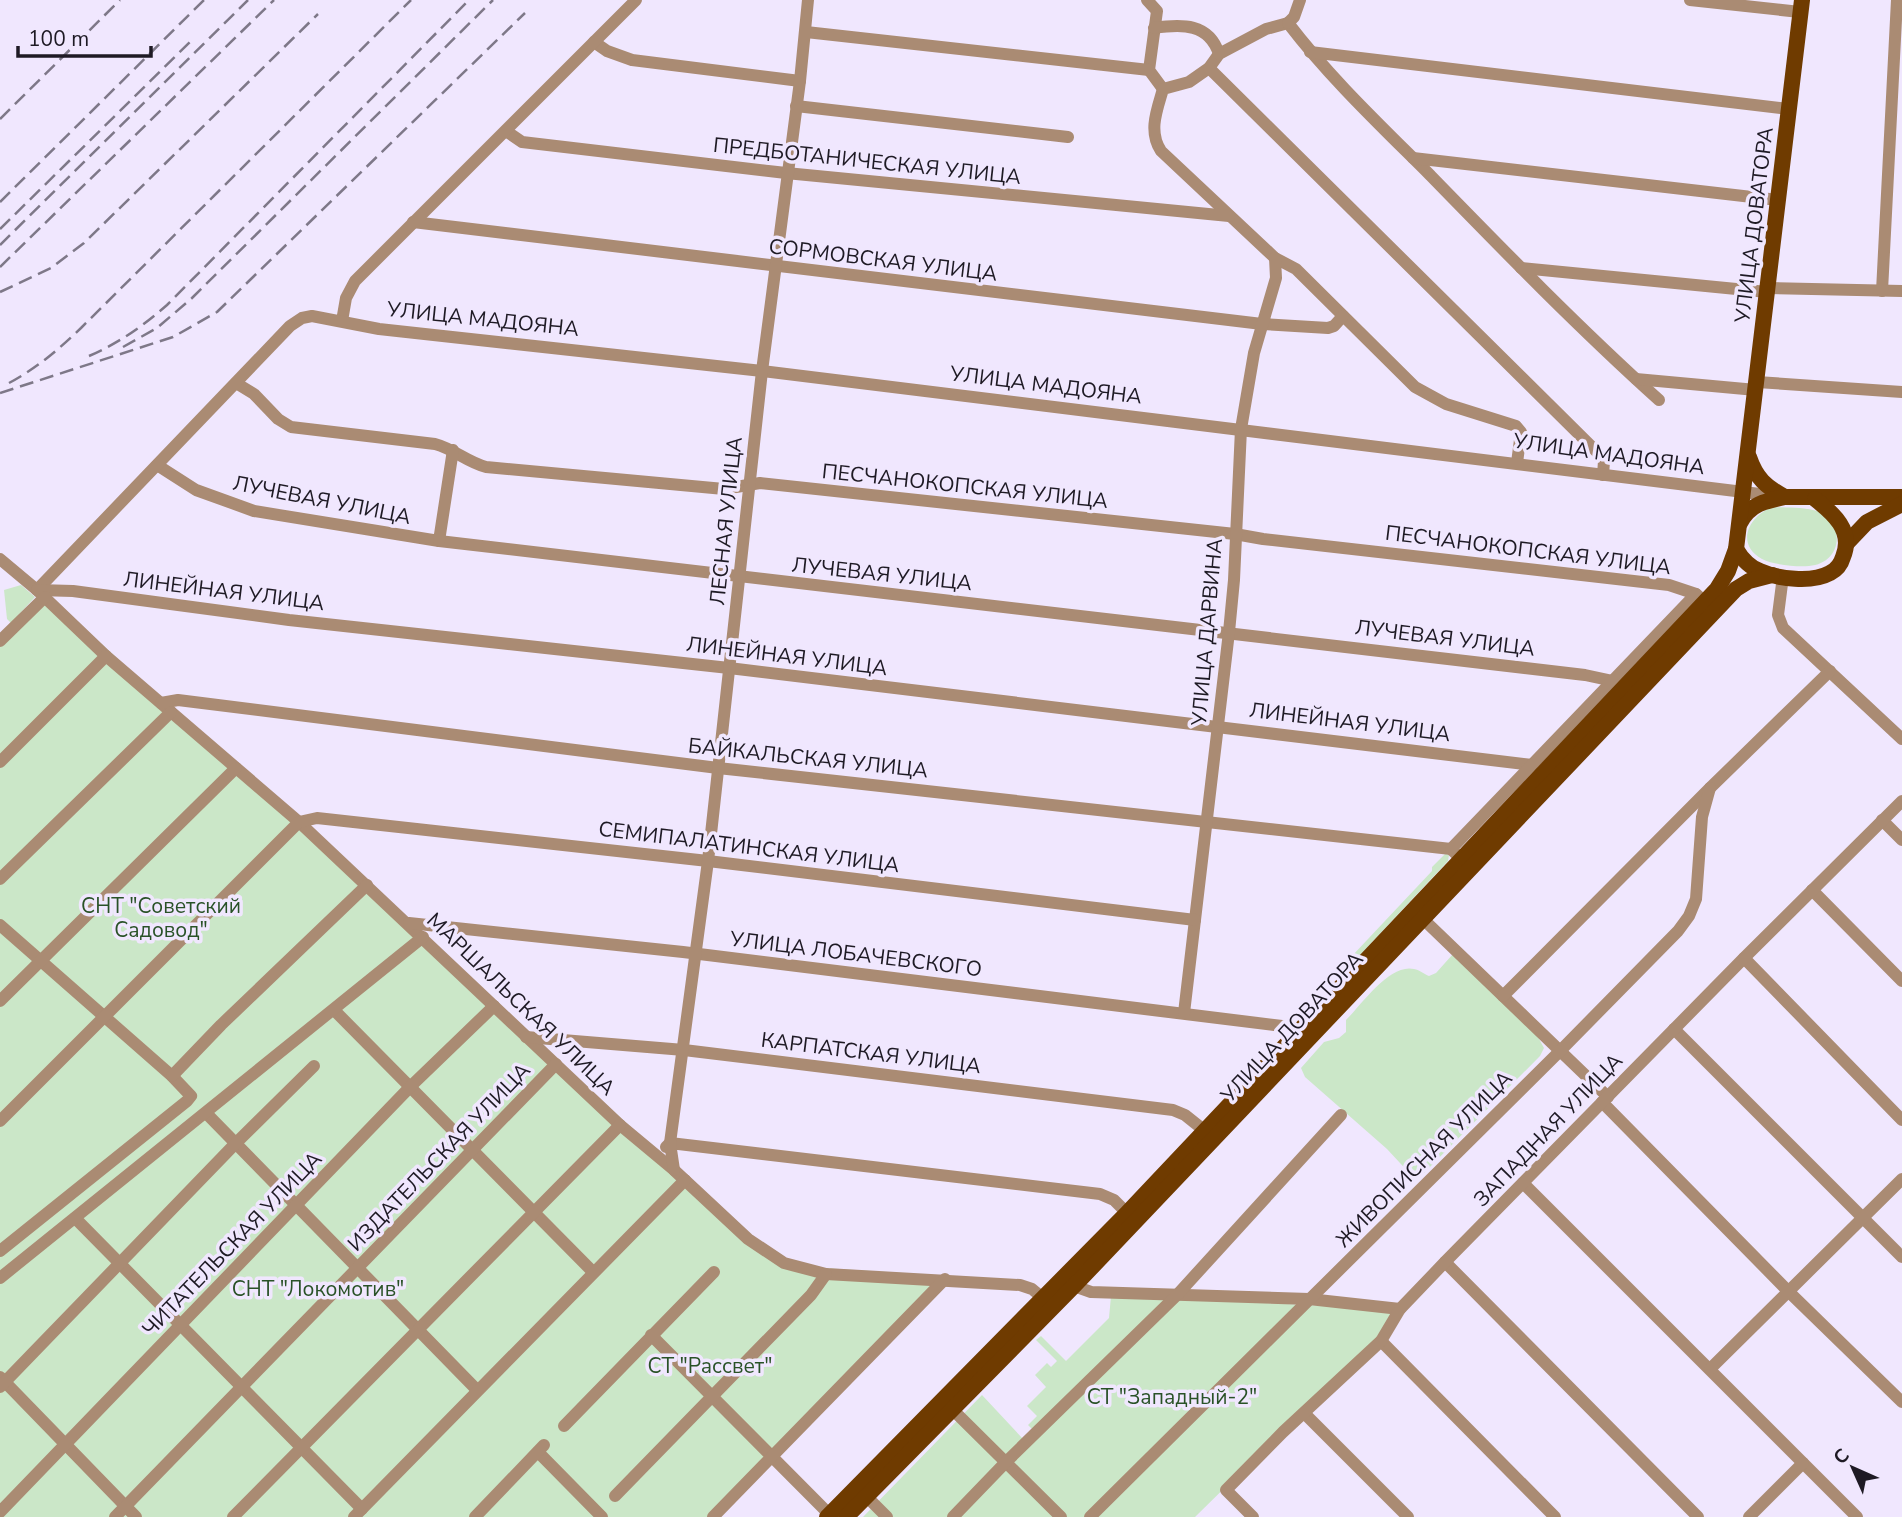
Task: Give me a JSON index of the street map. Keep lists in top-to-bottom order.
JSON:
{
  "streets": {
    "main road": ["УЛИЦА ДОВАТОРА"],
    "street": [
      "ПРЕДБОТАНИЧЕСКАЯ УЛИЦА",
      "СОРМОВСКАЯ УЛИЦА",
      "УЛИЦА МАДОЯНА",
      "ПЕСЧАНОКОПСКАЯ УЛИЦА",
      "ЛУЧЕВАЯ УЛИЦА",
      "ЛЕСНАЯ УЛИЦА",
      "ЛИНЕЙНАЯ УЛИЦА",
      "УЛИЦА ДАРВИНА",
      "БАЙКАЛЬСКАЯ УЛИЦА",
      "СЕМИПАЛАТИНСКАЯ УЛИЦА",
      "УЛИЦА ЛОБАЧЕВСКОГО",
      "МАРШАЛЬСКАЯ УЛИЦА",
      "КАРПАТСКАЯ УЛИЦА",
      "ЗАПАДНАЯ УЛИЦА",
      "ИЗДАТЕЛЬСКАЯ УЛИЦА",
      "ЖИВОПИСНАЯ УЛИЦА",
      "ЧИТАТЕЛЬСКАЯ УЛИЦА"
    ]
  },
  "crossings": [
    ["ПРЕДБОТАНИЧЕСКАЯ УЛИЦА", "ЛЕСНАЯ УЛИЦА"],
    ["УЛИЦА ДОВАТОРА", "УЛИЦА МАДОЯНА"],
    ["УЛИЦА ДОВАТОРА", "ПЕСЧАНОКОПСКАЯ УЛИЦА"],
    ["УЛИЦА ДОВАТОРА", "ЛУЧЕВАЯ УЛИЦА"],
    ["УЛИЦА ДОВАТОРА", "ЛИНЕЙНАЯ УЛИЦА"],
    ["УЛИЦА ДОВАТОРА", "БАЙКАЛЬСКАЯ УЛИЦА"],
    ["УЛИЦА ДОВАТОРА", "УЛИЦА ЛОБАЧЕВСКОГО"],
    ["УЛИЦА ДОВАТОРА", "МАРШАЛЬСКАЯ УЛИЦА"],
    ["УЛИЦА ДОВАТОРА", "КАРПАТСКАЯ УЛИЦА"],
    ["СОРМОВСКАЯ УЛИЦА", "ЛЕСНАЯ УЛИЦА"],
    ["СОРМОВСКАЯ УЛИЦА", "УЛИЦА ДАРВИНА"],
    ["УЛИЦА МАДОЯНА", "ПЕСЧАНОКОПСКАЯ УЛИЦА"],
    ["УЛИЦА МАДОЯНА", "ЛЕСНАЯ УЛИЦА"],
    ["УЛИЦА МАДОЯНА", "УЛИЦА ДАРВИНА"],
    ["ПЕСЧАНОКОПСКАЯ УЛИЦА", "ЛЕСНАЯ УЛИЦА"],
    ["ПЕСЧАНОКОПСКАЯ УЛИЦА", "УЛИЦА ДАРВИНА"],
    ["ЛУЧЕВАЯ УЛИЦА", "ЛЕСНАЯ УЛИЦА"],
    ["ЛУЧЕВАЯ УЛИЦА", "УЛИЦА ДАРВИНА"],
    ["ЛЕСНАЯ УЛИЦА", "ЛИНЕЙНАЯ УЛИЦА"],
    ["ЛЕСНАЯ УЛИЦА", "БАЙКАЛЬСКАЯ УЛИЦА"],
    ["ЛЕСНАЯ УЛИЦА", "СЕМИПАЛАТИНСКАЯ УЛИЦА"],
    ["ЛЕСНАЯ УЛИЦА", "УЛИЦА ЛОБАЧЕВСКОГО"],
    ["ЛЕСНАЯ УЛИЦА", "МАРШАЛЬСКАЯ УЛИЦА"],
    ["ЛЕСНАЯ УЛИЦА", "КАРПАТСКАЯ УЛИЦА"],
    ["ЛИНЕЙНАЯ УЛИЦА", "УЛИЦА ДАРВИНА"],
    ["ЛИНЕЙНАЯ УЛИЦА", "МАРШАЛЬСКАЯ УЛИЦА"],
    ["УЛИЦА ДАРВИНА", "БАЙКАЛЬСКАЯ УЛИЦА"],
    ["УЛИЦА ДАРВИНА", "СЕМИПАЛАТИНСКАЯ УЛИЦА"],
    ["УЛИЦА ДАРВИНА", "УЛИЦА ЛОБАЧЕВСКОГО"],
    ["БАЙКАЛЬСКАЯ УЛИЦА", "МАРШАЛЬСКАЯ УЛИЦА"],
    ["СЕМИПАЛАТИНСКАЯ УЛИЦА", "МАРШАЛЬСКАЯ УЛИЦА"],
    ["УЛИЦА ЛОБАЧЕВСКОГО", "МАРШАЛЬСКАЯ УЛИЦА"],
    ["МАРШАЛЬСКАЯ УЛИЦА", "КАРПАТСКАЯ УЛИЦА"],
    ["МАРШАЛЬСКАЯ УЛИЦА", "ИЗДАТЕЛЬСКАЯ УЛИЦА"],
    ["МАРШАЛЬСКАЯ УЛИЦА", "ЧИТАТЕЛЬСКАЯ УЛИЦА"]
  ],
  "parks": [
    "СНТ \"Советский Садовод\"",
    "СНТ \"Локомотив\"",
    "СТ \"Рассвет\"",
    "СТ \"Западный-2\""
  ],
  "scale_bar": "100 m",
  "north": "top left"
}
